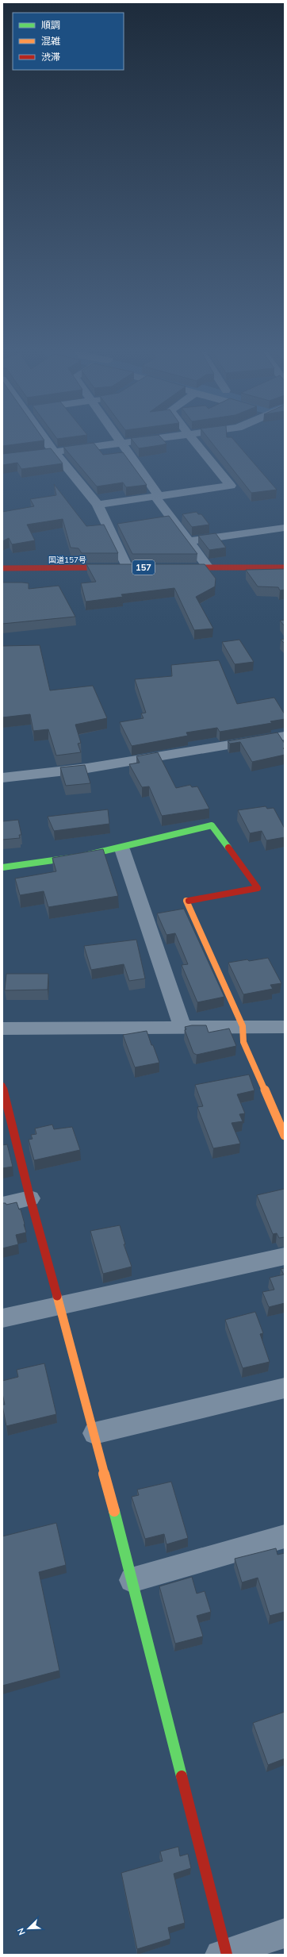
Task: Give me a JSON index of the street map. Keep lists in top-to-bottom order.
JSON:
{
  "streets": {
    "main road": ["国道157号", "157"]
  },
  "legend": ["順調", "混雑", "渋滞"],
  "north": "bottom left"
}
